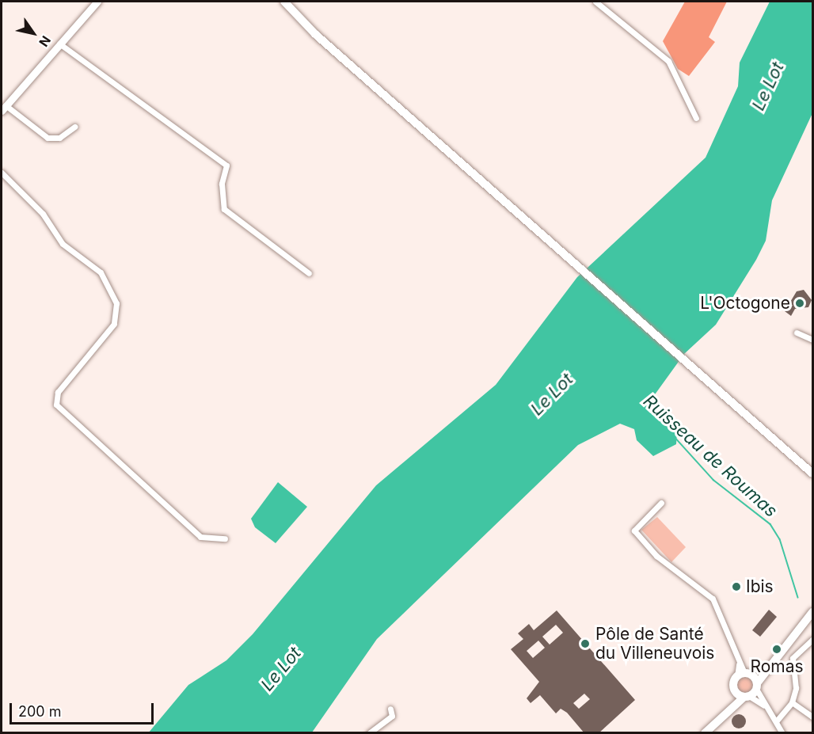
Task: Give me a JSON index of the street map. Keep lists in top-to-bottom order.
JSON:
{
  "water": ["Le Lot", "Ruisseau de Roumas"],
  "places": [
    "L'Octogone",
    "Ibis",
    "Pôle de Santé du Villeneuvois",
    "Romas"
  ],
  "scale_bar": "200 m",
  "north": "bottom right"
}
